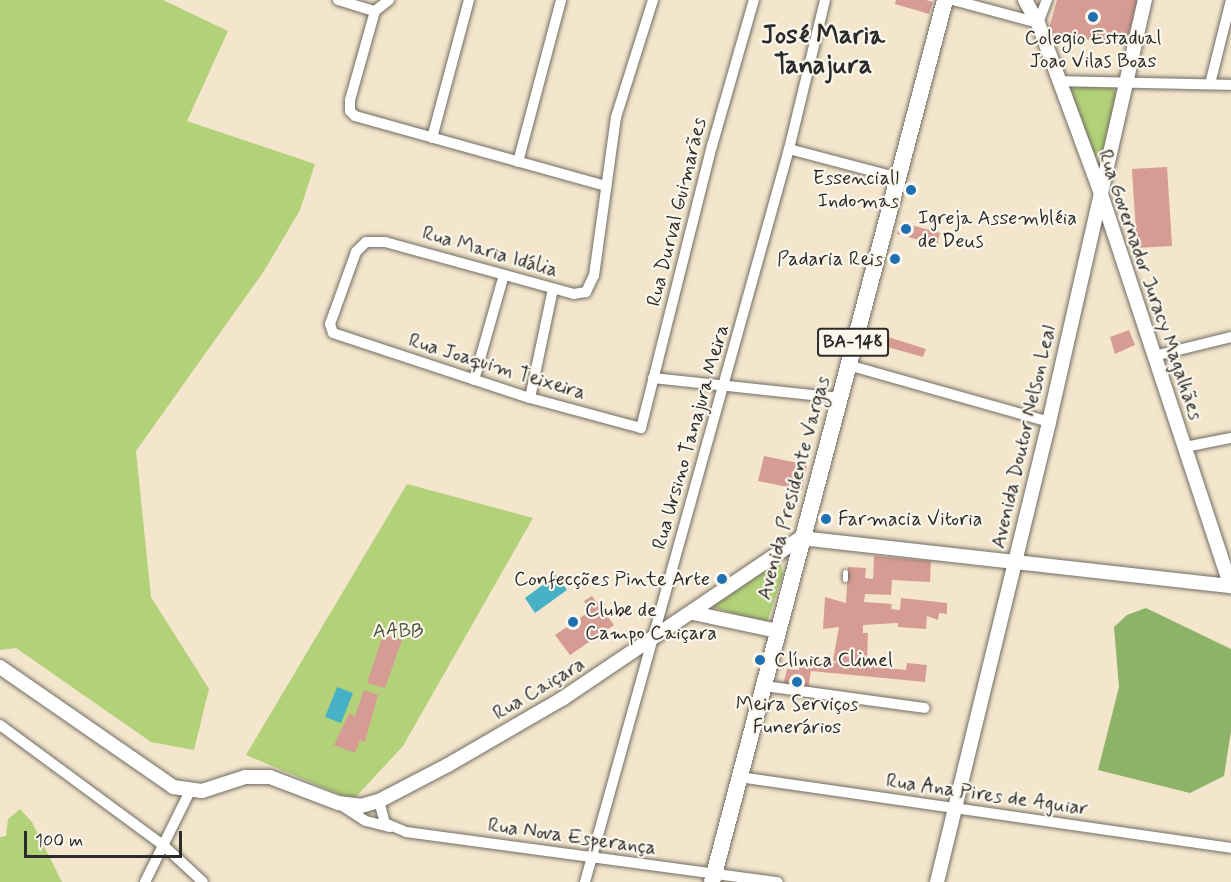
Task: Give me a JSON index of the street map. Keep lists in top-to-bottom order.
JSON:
{
  "streets": {
    "main road": ["BA-148", "Avenida Presidente Vargas"],
    "street": [
      "Rua Durval Guimarães",
      "Rua Maria Idália",
      "Rua Governador Juracy Magalhães",
      "Rua Joaquim Teixeira",
      "Rua Ursino Tanajura Meira",
      "Avenida Doutor Nelson Leal",
      "Rua Caiçara",
      "Rua Ana Pires de Aguiar",
      "Rua Nova Esperança"
    ]
  },
  "crossings": [
    ["Rua Durval Guimarães", "Rua Joaquim Teixeira"],
    ["Rua Maria Idália", "Rua Joaquim Teixeira"],
    ["Rua Governador Juracy Magalhães", "Avenida Doutor Nelson Leal"],
    ["Rua Ursino Tanajura Meira", "Rua Caiçara"],
    ["Rua Ursino Tanajura Meira", "Rua Nova Esperança"],
    ["Avenida Doutor Nelson Leal", "Rua Ana Pires de Aguiar"],
    ["Avenida Presidente Vargas", "Rua Caiçara"],
    ["Avenida Presidente Vargas", "Rua Ana Pires de Aguiar"],
    ["Avenida Presidente Vargas", "Rua Nova Esperança"]
  ],
  "districts": ["José Maria Tanajura"],
  "parks": ["AABB"],
  "places": [
    "Colegio Estadual Joao Vilas Boas",
    "Essenciall Indomas",
    "Igreja Assembléia de Deus",
    "Padaria Reis",
    "Farmacia Vitoria",
    "Confecções Pinte Arte",
    "Clube de Campo Caiçara",
    "Clínica Climel",
    "Meira Serviços Funerários"
  ],
  "scale_bar": "100 m"
}
